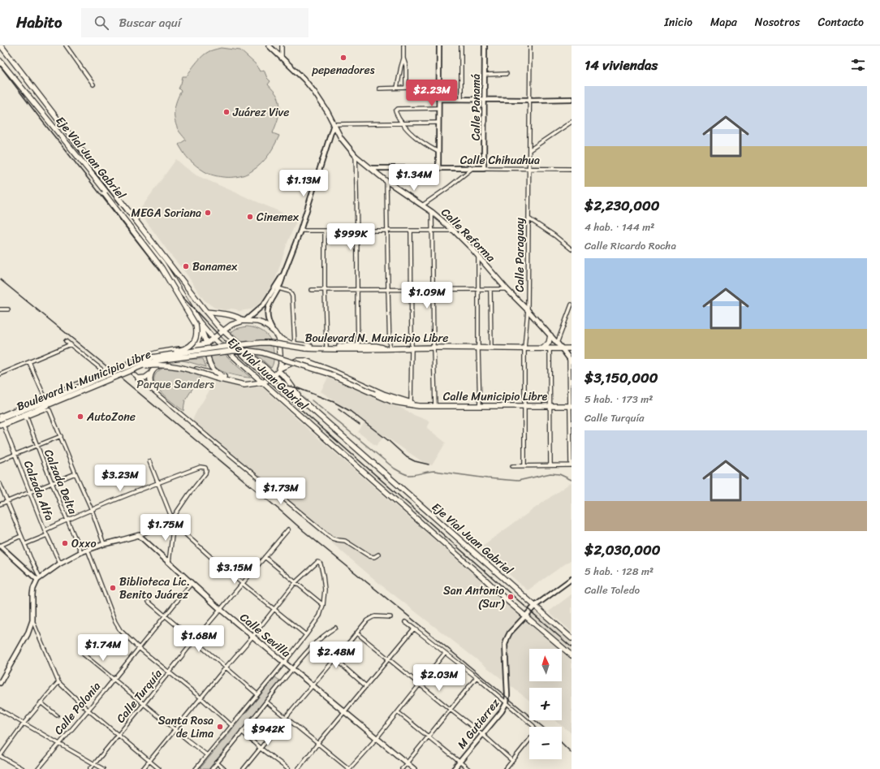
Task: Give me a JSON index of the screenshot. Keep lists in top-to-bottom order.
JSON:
{
  "streets": {
    "main road": [
      "Eje Vial Juan Gabriel",
      "Calle Reforma",
      "Boulevard N. Municipio Libre",
      "Calle Municipio Libre",
      "Calle Sevilla"
    ],
    "street": [
      "Calle Panamá",
      "Calle Chihuahua",
      "Calle Paraguay",
      "Calzada Delta",
      "Calzada Alfa",
      "Calle Turquía",
      "Calle Polonia",
      "M Gutierrez"
    ]
  },
  "crossings": [
    ["Calle Panamá", "Calle Chihuahua"],
    ["Eje Vial Juan Gabriel", "M Gutierrez"],
    ["Calle Chihuahua", "Calle Reforma"],
    ["Calle Chihuahua", "Calle Paraguay"],
    ["Calle Reforma", "Calle Paraguay"],
    ["Calle Reforma", "Boulevard N. Municipio Libre"],
    ["Calle Paraguay", "Boulevard N. Municipio Libre"],
    ["Calle Paraguay", "Calle Municipio Libre"],
    ["Boulevard N. Municipio Libre", "Calle Municipio Libre"],
    ["Boulevard N. Municipio Libre", "Calzada Alfa"],
    ["Calle Sevilla", "Calle Turquía"],
    ["Calle Sevilla", "Calle Polonia"]
  ],
  "parks": ["Parque Sanders"],
  "places": [
    "pepenadores",
    "Juárez Vive",
    "MEGA Soriana",
    "Cinemex",
    "Banamex",
    "AutoZone",
    "Oxxo",
    "Biblioteca Lic. Benito Juárez",
    "San Antonio (Sur)",
    "Santa Rosa de Lima"
  ],
  "north": "top",
  "page": {
    "header": "Habito",
    "search": "Buscar aquí",
    "nav": [
      "Inicio",
      "Mapa",
      "Nosotros",
      "Contacto"
    ],
    "heading": "14 viviendas",
    "price": [
      "$2.23M",
      "$1.34M",
      "$1.13M",
      "$999K",
      "$1.09M",
      "$3.23M",
      "$1.73M",
      "$1.75M",
      "$3.15M",
      "$1.68M",
      "$1.74M",
      "$2.48M",
      "$2.03M",
      "$942K"
    ],
    "list": [
      {
        "name": "$2,230,000",
        "note": "4 hab. · 144 m² · Calle Ricardo Rocha"
      },
      {
        "name": "$3,150,000",
        "note": "5 hab. · 173 m² · Calle Turquía"
      },
      {
        "name": "$2,030,000",
        "note": "5 hab. · 128 m² · Calle Toledo"
      }
    ],
    "map_buttons": ["+", "−"]
  }
}
